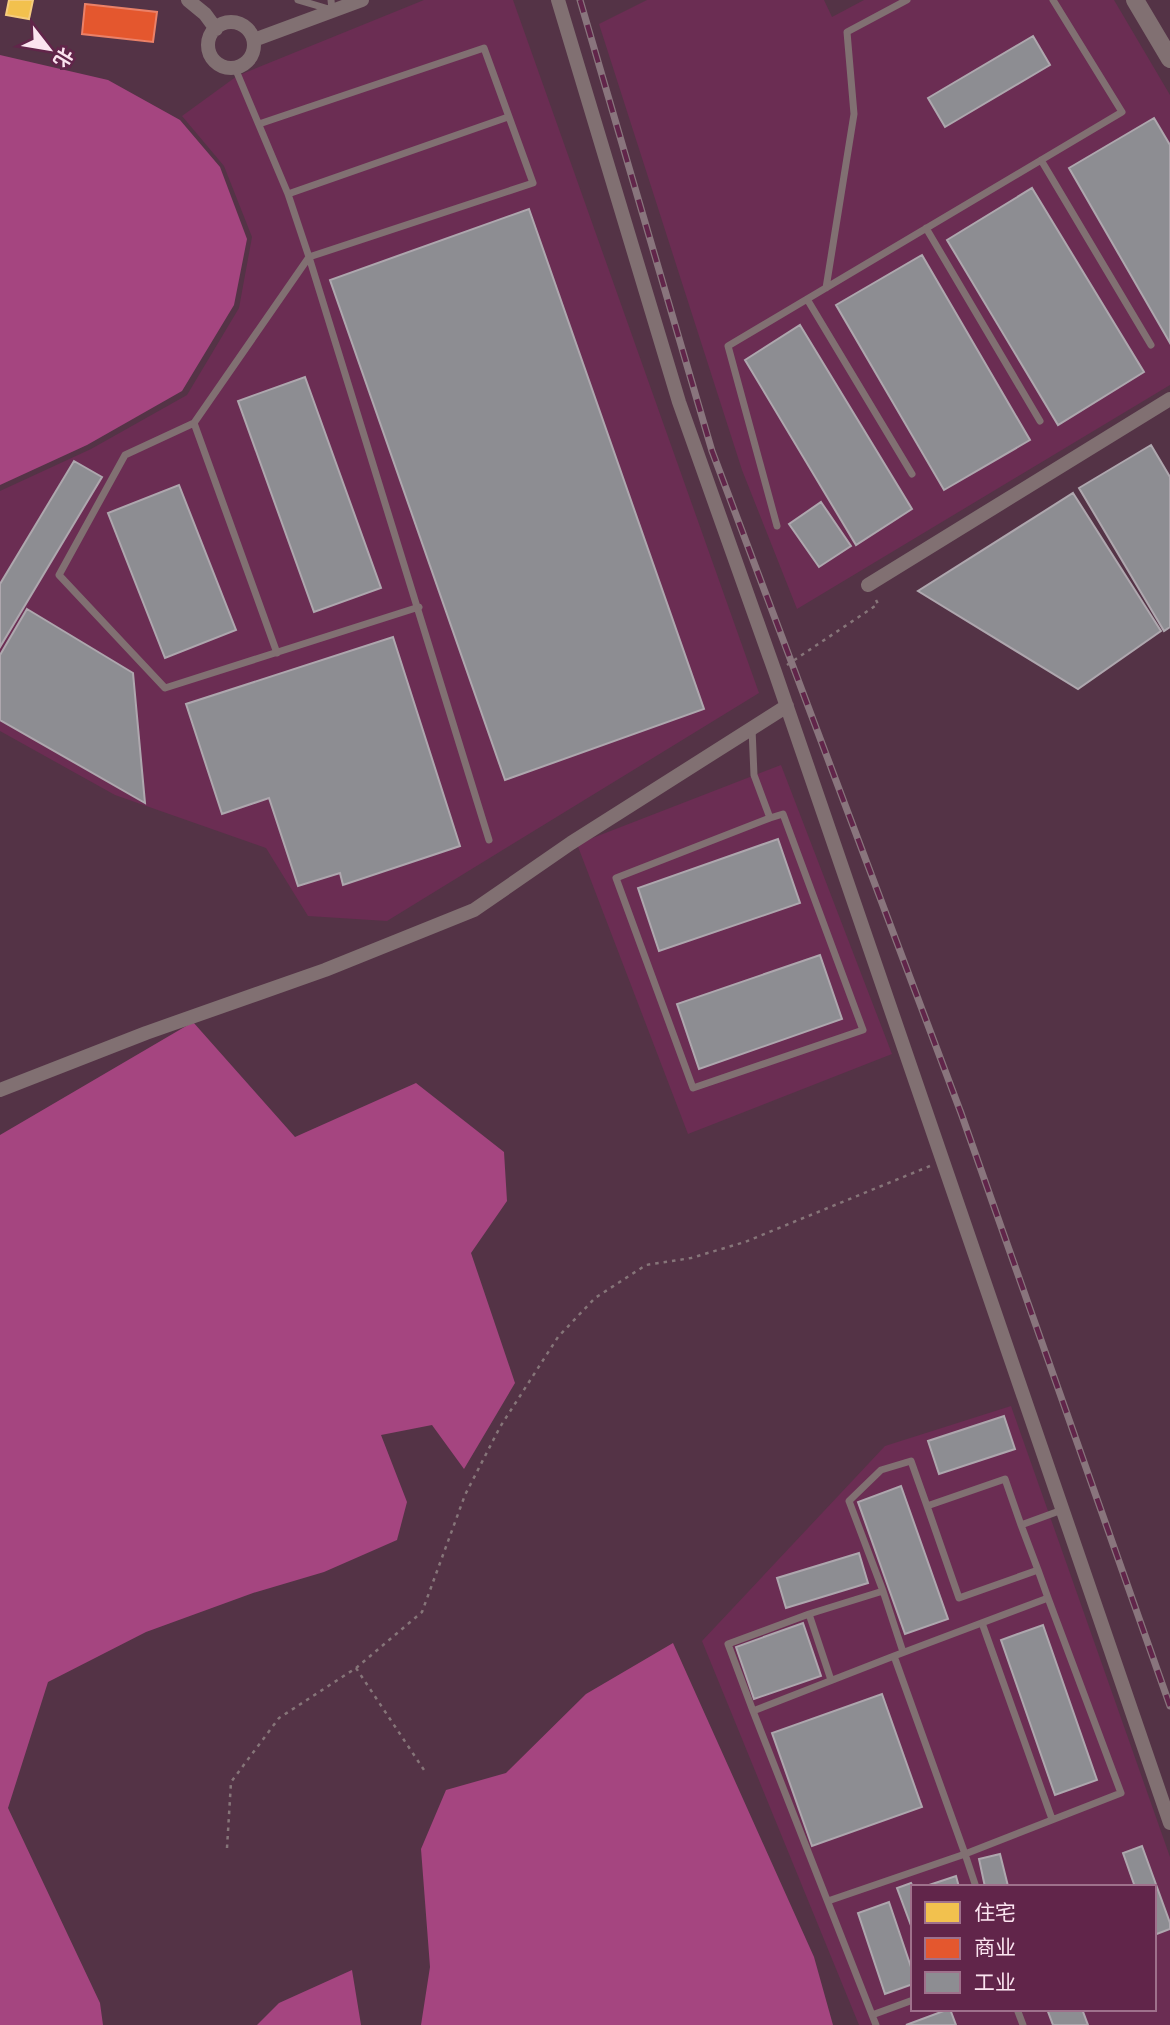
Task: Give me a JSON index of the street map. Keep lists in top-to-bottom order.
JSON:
{
  "legend": ["住宅", "商业", "工业"],
  "north": "bottom right"
}
